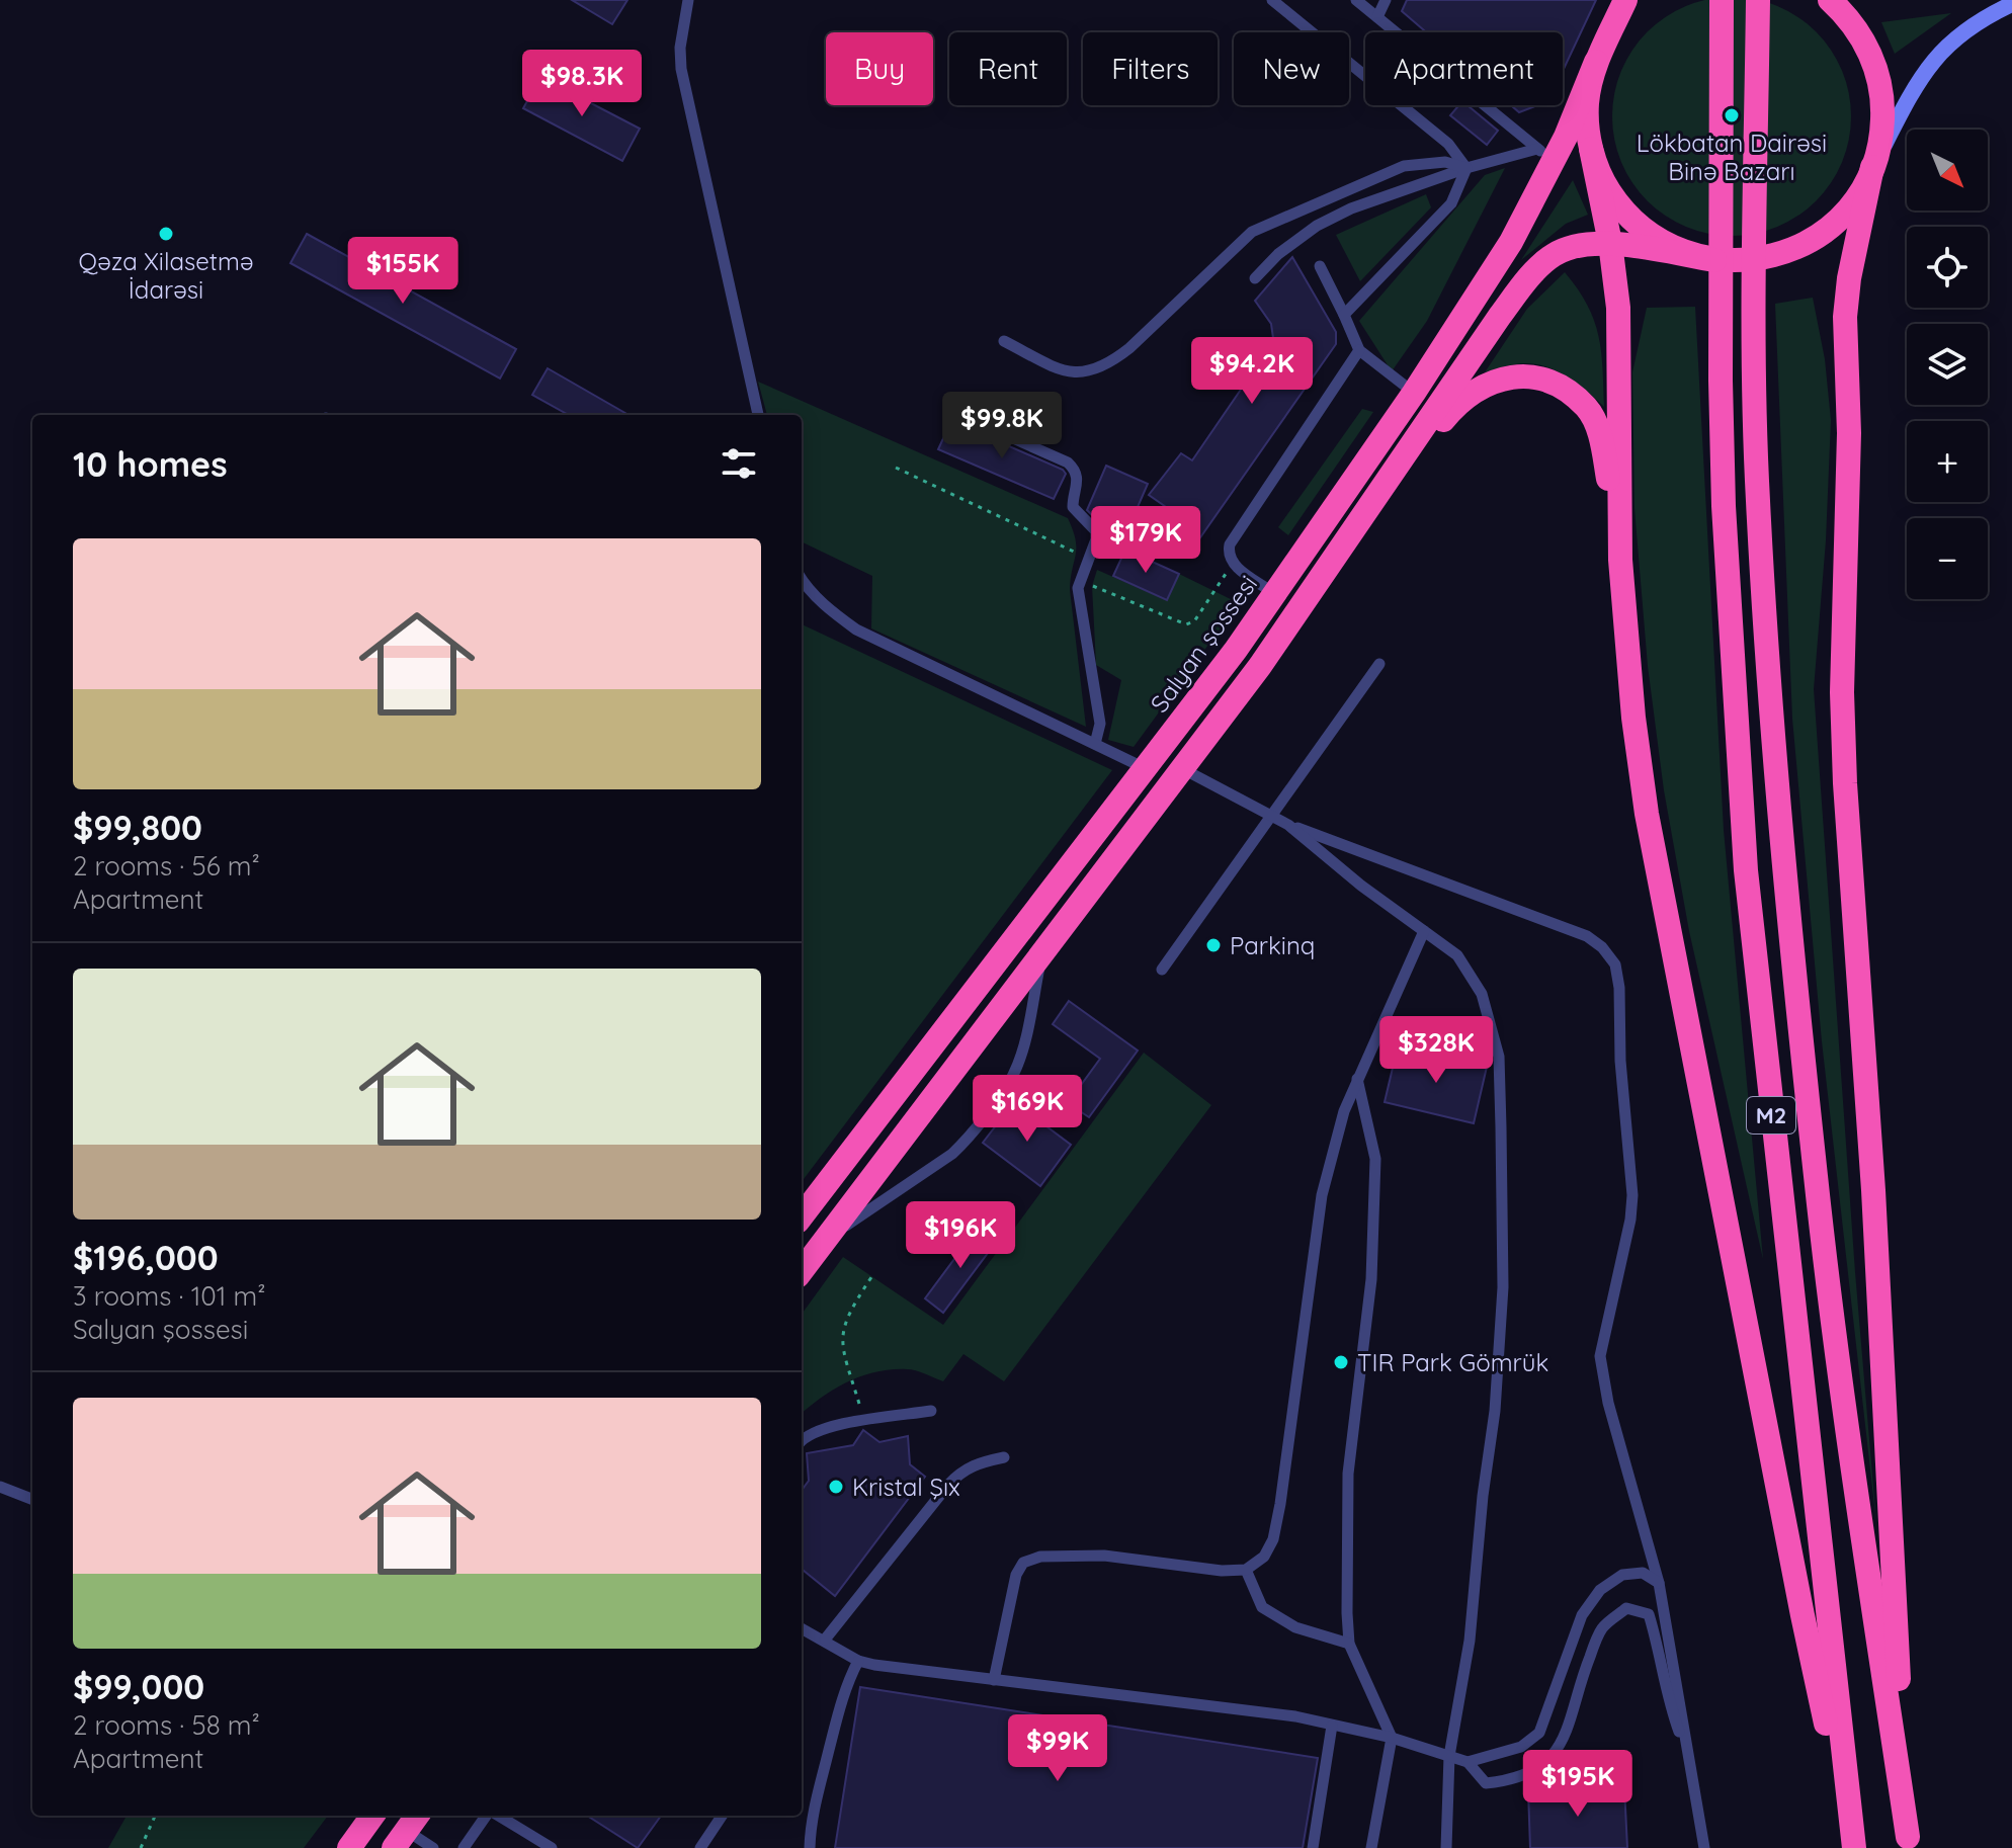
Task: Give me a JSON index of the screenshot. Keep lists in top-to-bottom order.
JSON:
{
  "streets": {
    "highway": ["Salyan şossesi", "M2"]
  },
  "places": [
    "Lökbatan Dairəsi Binə Bazarı",
    "Qəza Xilasetmə İdarəsi",
    "Parkinq",
    "TIR Park Gömrük",
    "Kristal Şıx"
  ],
  "north": "bottom right",
  "page": {
    "chip": [
      "Buy",
      "Rent",
      "Filters",
      "New",
      "Apartment"
    ],
    "price": [
      "$98.3K",
      "$155K",
      "$94.2K",
      "$99.8K",
      "$179K",
      "$328K",
      "$169K",
      "$196K",
      "$99K",
      "$195K"
    ],
    "map_buttons": ["+", "−"],
    "heading": "10 homes",
    "list": [
      {
        "name": "$99,800",
        "note": "2 rooms · 56 m² · Apartment"
      },
      {
        "name": "$196,000",
        "note": "3 rooms · 101 m² · Salyan şossesi"
      },
      {
        "name": "$99,000",
        "note": "2 rooms · 58 m² · Apartment"
      }
    ]
  }
}
